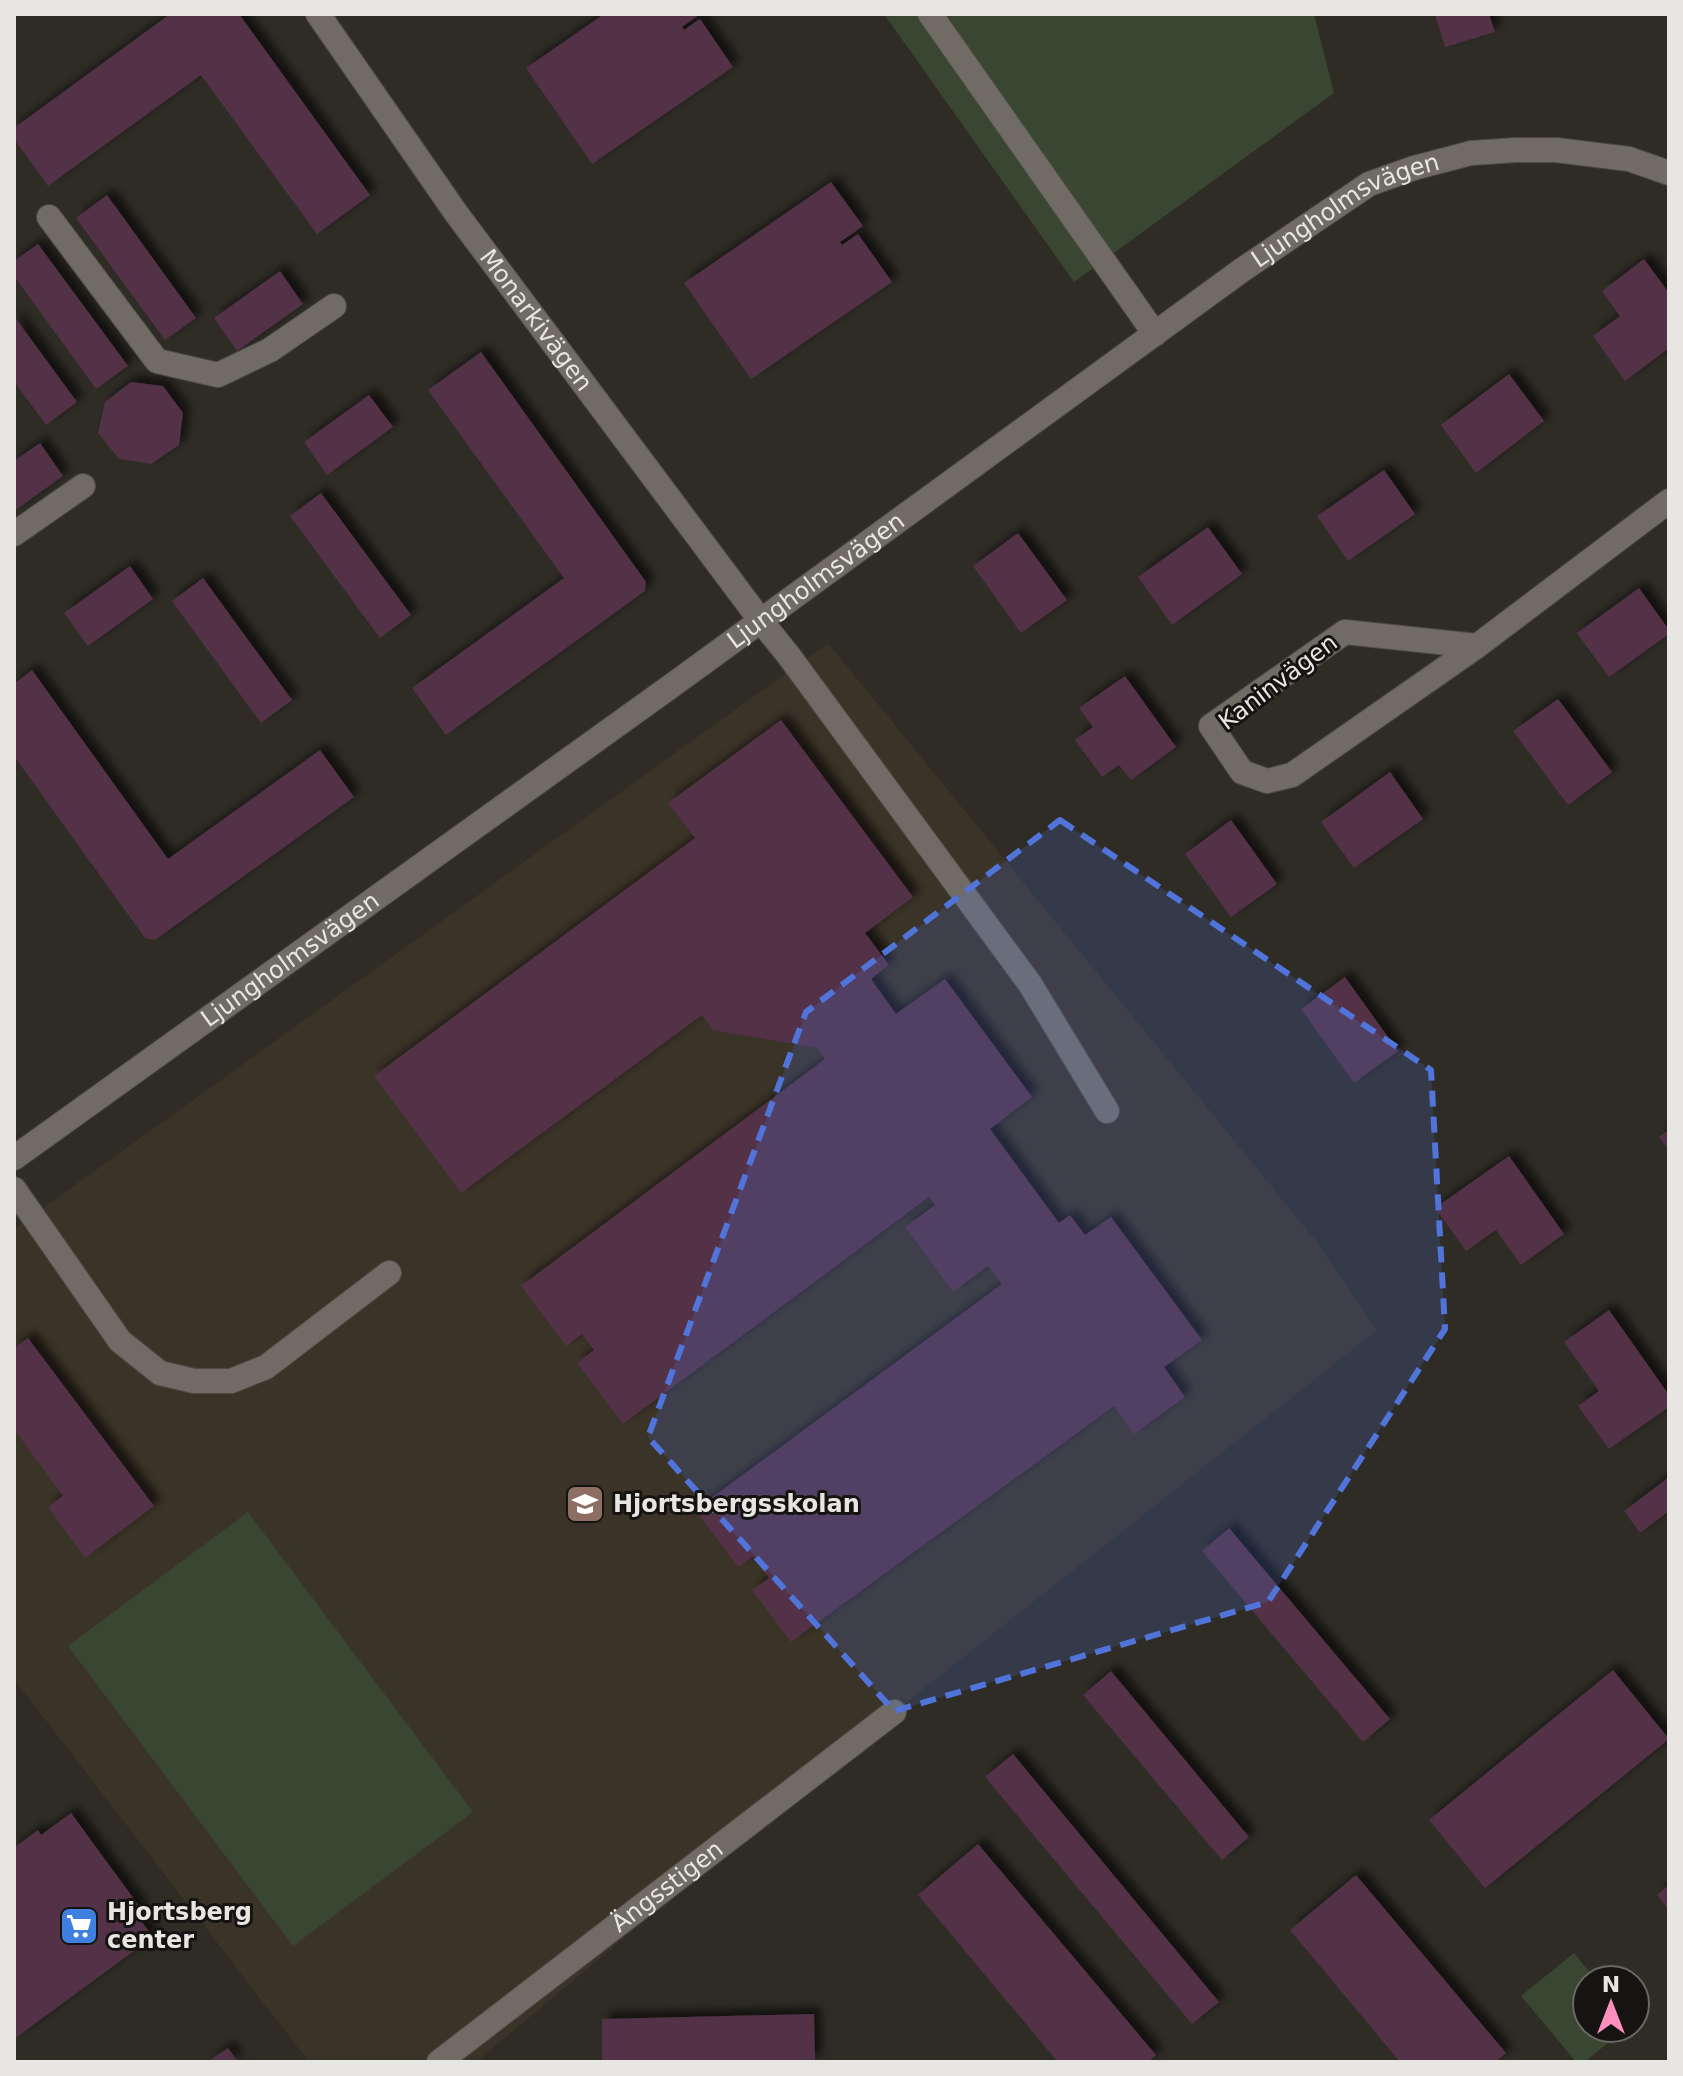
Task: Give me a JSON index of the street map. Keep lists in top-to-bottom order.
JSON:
{
  "streets": {
    "street": [
      "Ljungholmsvägen",
      "Monarkivägen",
      "Kaninvägen",
      "Ängsstigen"
    ]
  },
  "crossings": [
    ["Ljungholmsvägen", "Monarkivägen"]
  ],
  "places": {
    "school or university": ["Hjortsbergsskolan"],
    "supermarket": ["Hjortsberg center"]
  },
  "north": "top"
}
